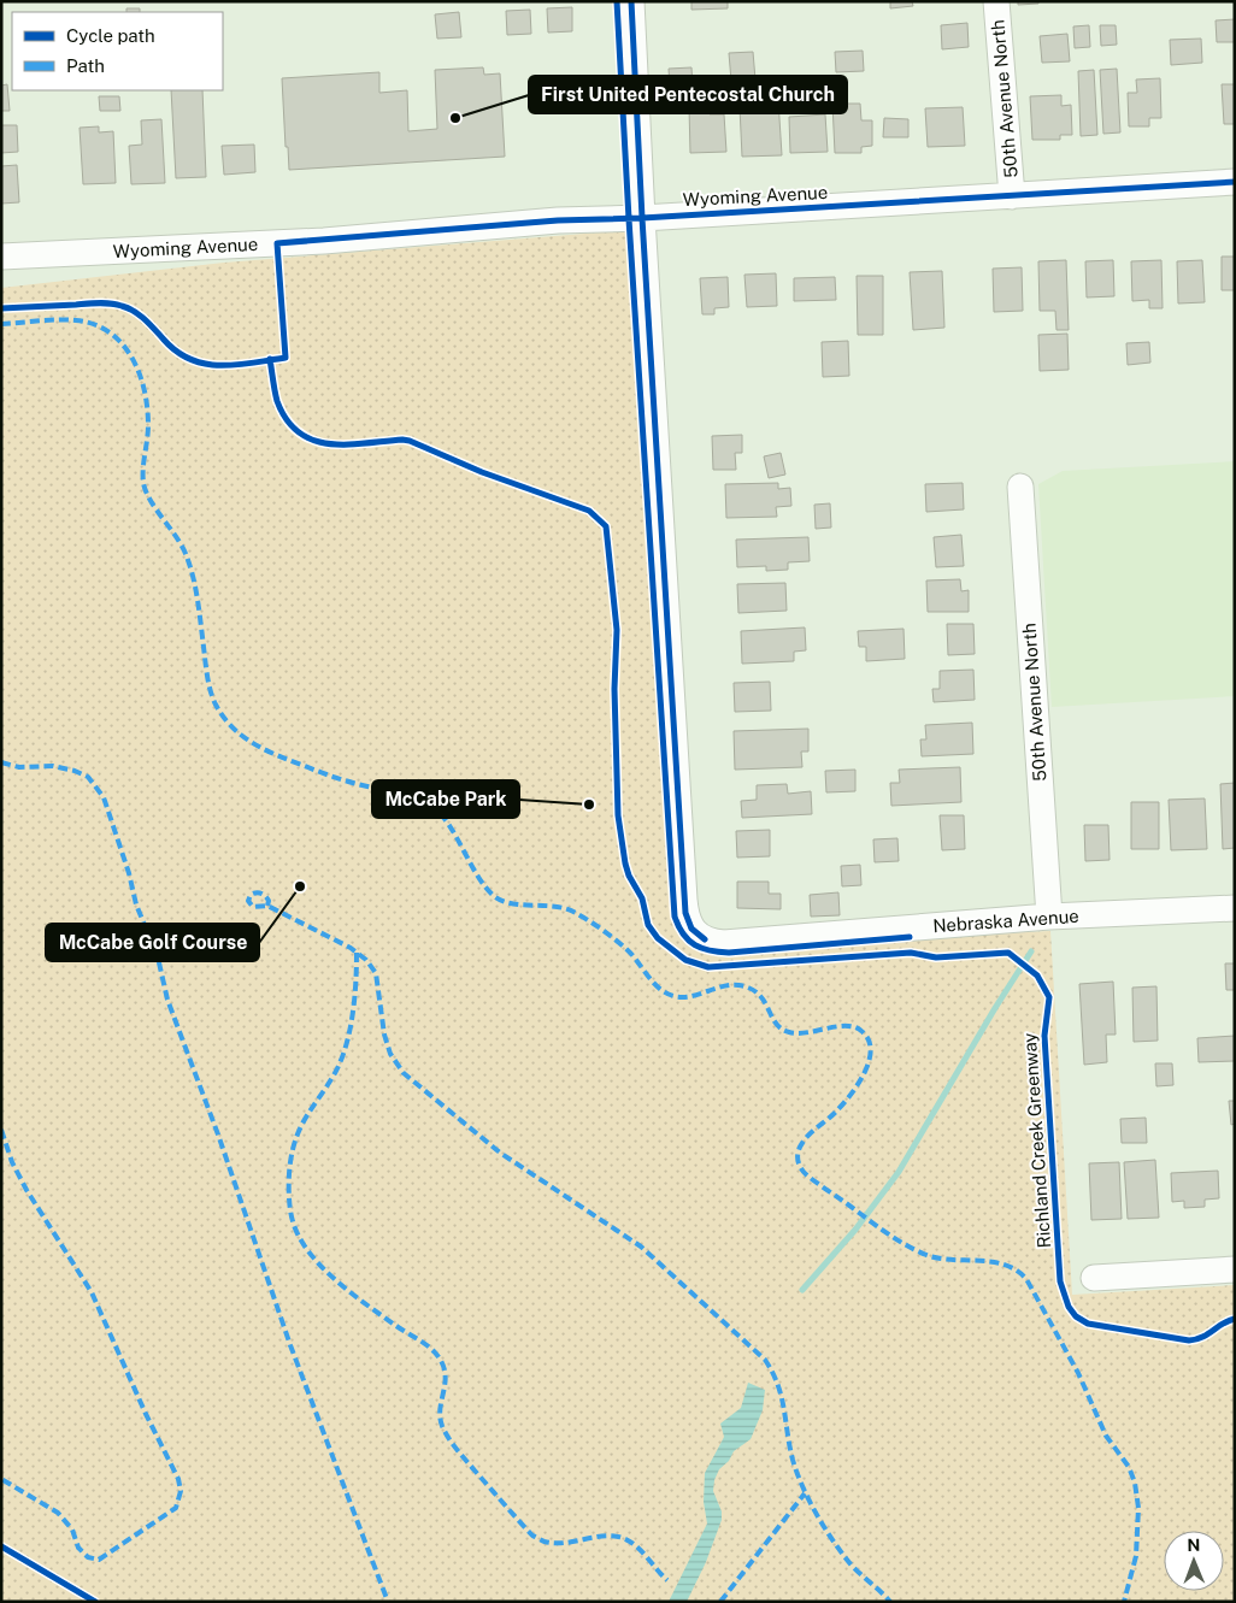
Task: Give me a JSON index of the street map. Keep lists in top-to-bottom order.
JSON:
{
  "streets": {
    "street": ["50th Avenue North", "Wyoming Avenue", "Nebraska Avenue"],
    "cycle path": ["Richland Creek Greenway"]
  },
  "crossings": [
    ["50th Avenue North", "Wyoming Avenue"],
    ["50th Avenue North", "Nebraska Avenue"],
    ["Wyoming Avenue", "Nebraska Avenue"]
  ],
  "places": ["First United Pentecostal Church", "McCabe Park", "McCabe Golf Course"],
  "legend": ["Cycle path", "Path"],
  "north": "top"
}
